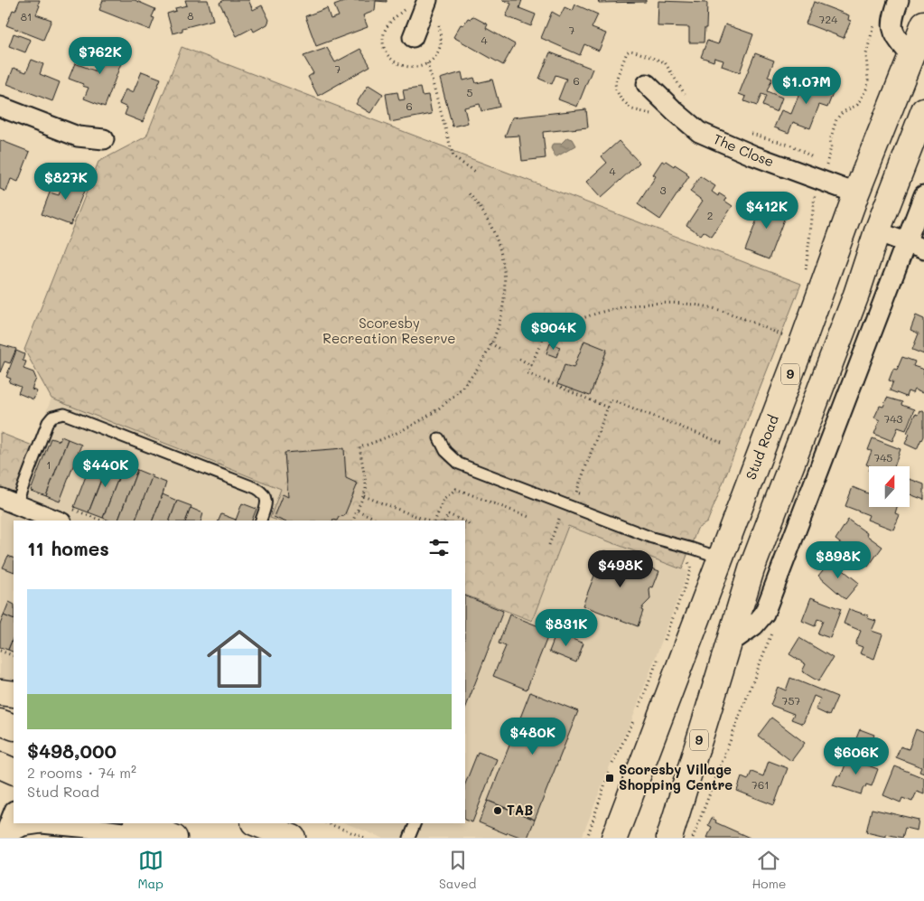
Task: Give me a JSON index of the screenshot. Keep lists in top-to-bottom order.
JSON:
{
  "streets": {
    "main road": ["9", "Stud Road"],
    "street": ["The Close"]
  },
  "crossings": [
    ["The Close", "Stud Road"]
  ],
  "parks": ["Scoresby Recreation Reserve"],
  "places": {
    "transit": ["Scoresby Village Shopping Centre"],
    "other": ["TAB"]
  },
  "house_numbers": [
    "8",
    "81",
    "724",
    "7",
    "4",
    "7",
    "6",
    "5",
    "6",
    "4",
    "3",
    "2",
    "743",
    "745",
    "1",
    "757",
    "761"
  ],
  "north": "top",
  "page": {
    "price": [
      "$762K",
      "$1.07M",
      "$827K",
      "$412K",
      "$904K",
      "$440K",
      "$898K",
      "$498K",
      "$831K",
      "$480K",
      "$606K"
    ],
    "heading": "11 homes",
    "list": [
      {
        "name": "$498,000",
        "note": "2 rooms · 74 m² · Stud Road"
      }
    ],
    "tabs": ["Map", "Saved", "Home"]
  }
}
